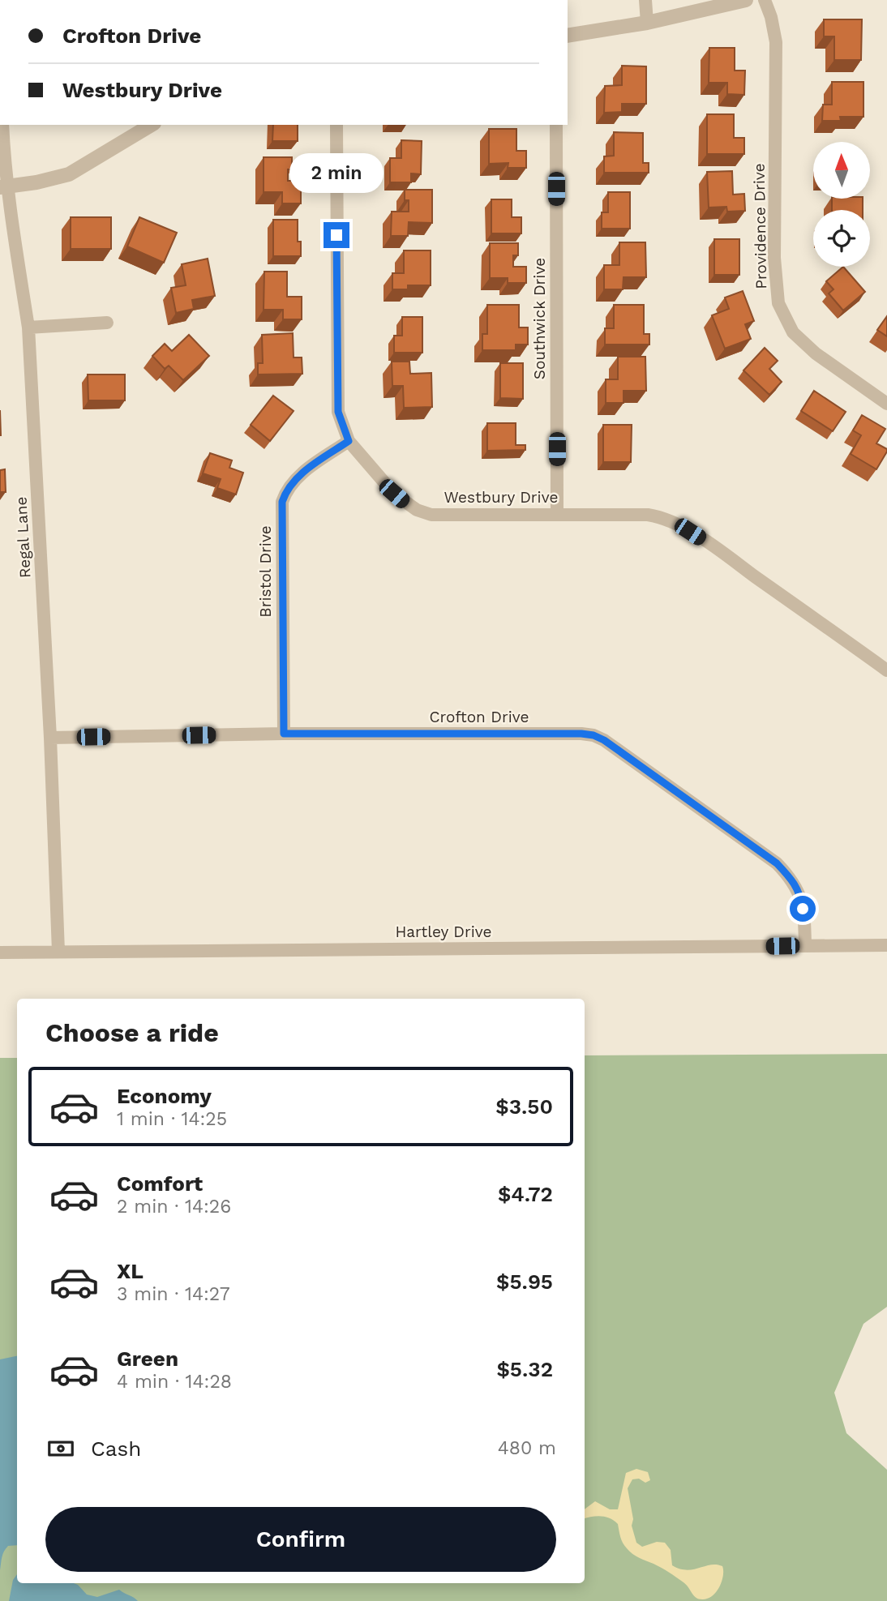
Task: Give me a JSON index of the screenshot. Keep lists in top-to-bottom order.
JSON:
{
  "streets": {
    "street": [
      "Providence Drive",
      "Southwick Drive",
      "Westbury Drive",
      "Regal Lane",
      "Bristol Drive",
      "Crofton Drive",
      "Hartley Drive"
    ]
  },
  "crossings": [
    ["Southwick Drive", "Westbury Drive"],
    ["Westbury Drive", "Bristol Drive"],
    ["Regal Lane", "Crofton Drive"],
    ["Regal Lane", "Hartley Drive"],
    ["Bristol Drive", "Crofton Drive"],
    ["Crofton Drive", "Hartley Drive"]
  ],
  "north": "top",
  "page": {
    "banner": ["Crofton Drive", "Westbury Drive"],
    "bubble": "2 min",
    "heading": "Choose a ride",
    "list": [
      {
        "name": "Economy",
        "note": "1 min · 14:25",
        "value": "$3.50"
      },
      {
        "name": "Comfort",
        "note": "2 min · 14:26",
        "value": "$4.72"
      },
      {
        "name": "XL",
        "note": "3 min · 14:27",
        "value": "$5.95"
      },
      {
        "name": "Green",
        "note": "4 min · 14:28",
        "value": "$5.32"
      }
    ],
    "pay": ["Cash", "480 m"],
    "buttons": "Confirm"
  }
}
